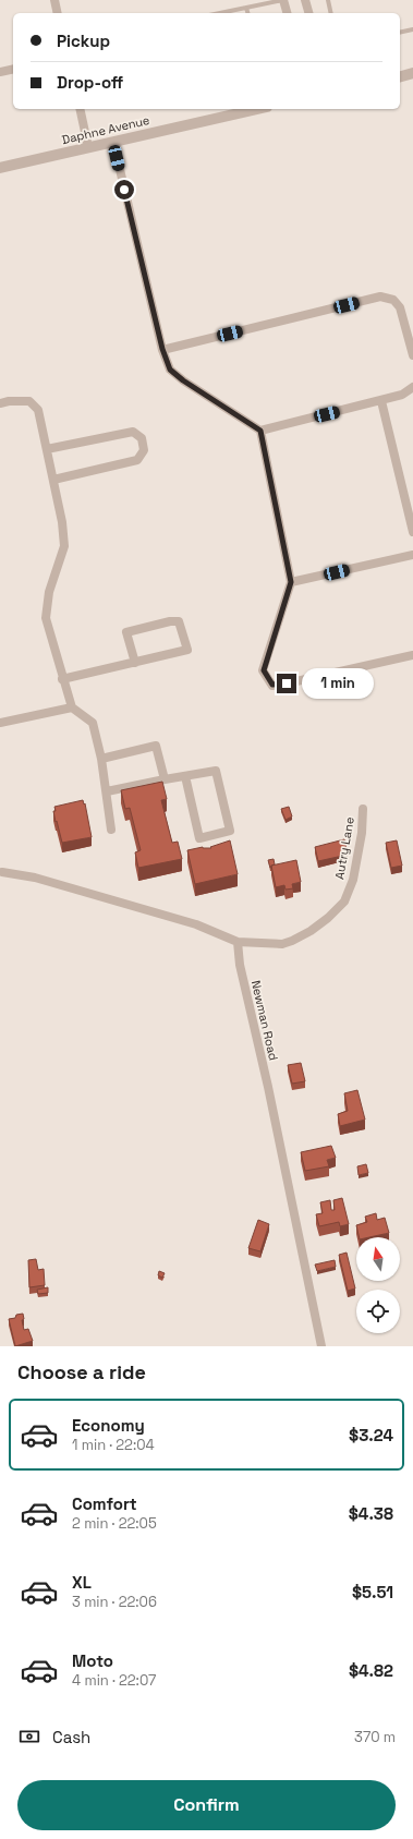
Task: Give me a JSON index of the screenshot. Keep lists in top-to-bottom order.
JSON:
{
  "streets": {
    "street": ["Daphne Avenue", "Autry Lane", "Newman Road"]
  },
  "crossings": [
    ["Autry Lane", "Newman Road"]
  ],
  "north": "top",
  "page": {
    "banner": ["Pickup", "Drop-off"],
    "bubble": "1 min",
    "heading": "Choose a ride",
    "list": [
      {
        "name": "Economy",
        "note": "1 min · 22:04",
        "value": "$3.24"
      },
      {
        "name": "Comfort",
        "note": "2 min · 22:05",
        "value": "$4.38"
      },
      {
        "name": "XL",
        "note": "3 min · 22:06",
        "value": "$5.51"
      },
      {
        "name": "Moto",
        "note": "4 min · 22:07",
        "value": "$4.82"
      }
    ],
    "pay": ["Cash", "370 m"],
    "buttons": "Confirm"
  }
}
